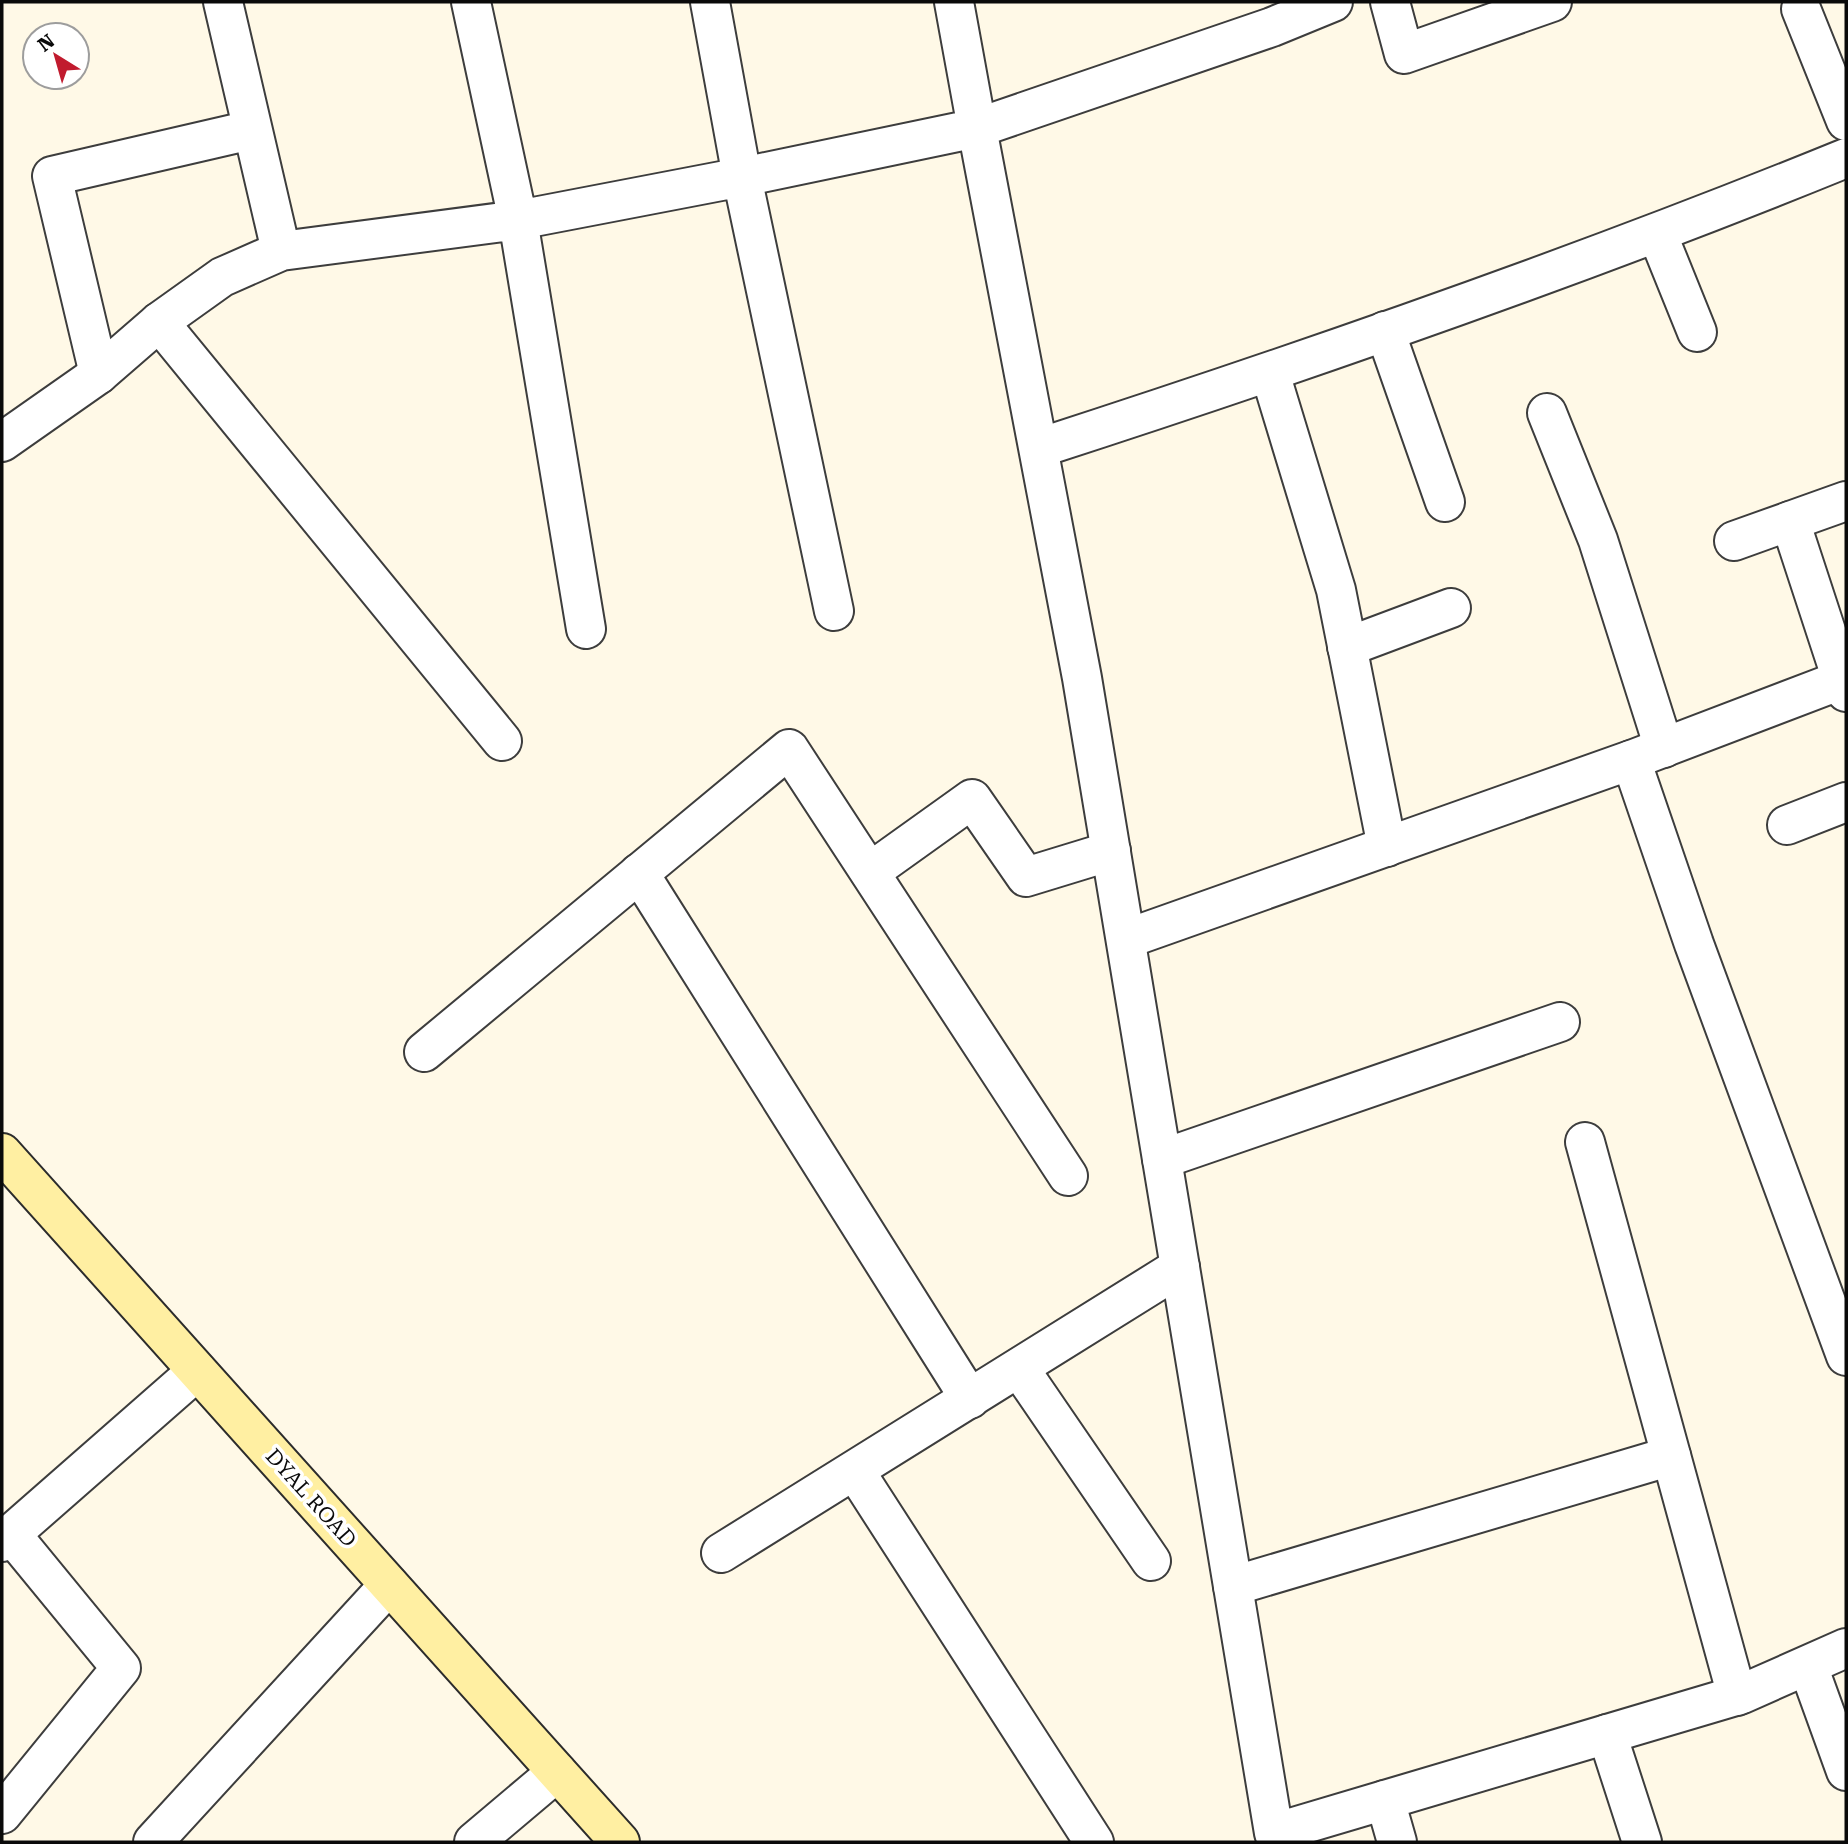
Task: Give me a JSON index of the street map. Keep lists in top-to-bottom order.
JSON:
{
  "streets": {
    "street": ["DYAL ROAD"]
  },
  "north": "top left"
}
